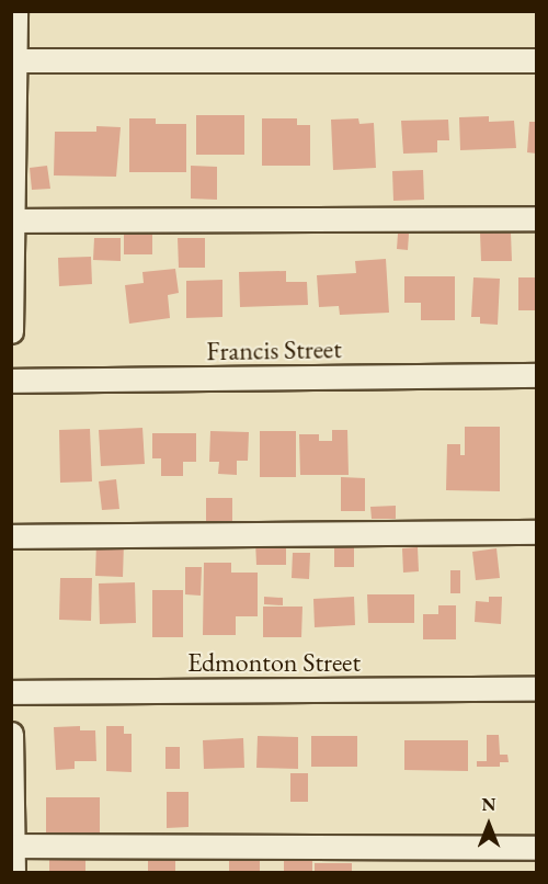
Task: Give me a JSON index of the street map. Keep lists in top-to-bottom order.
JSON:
{
  "streets": {
    "street": ["Francis Street", "Edmonton Street"]
  },
  "north": "top"
}
